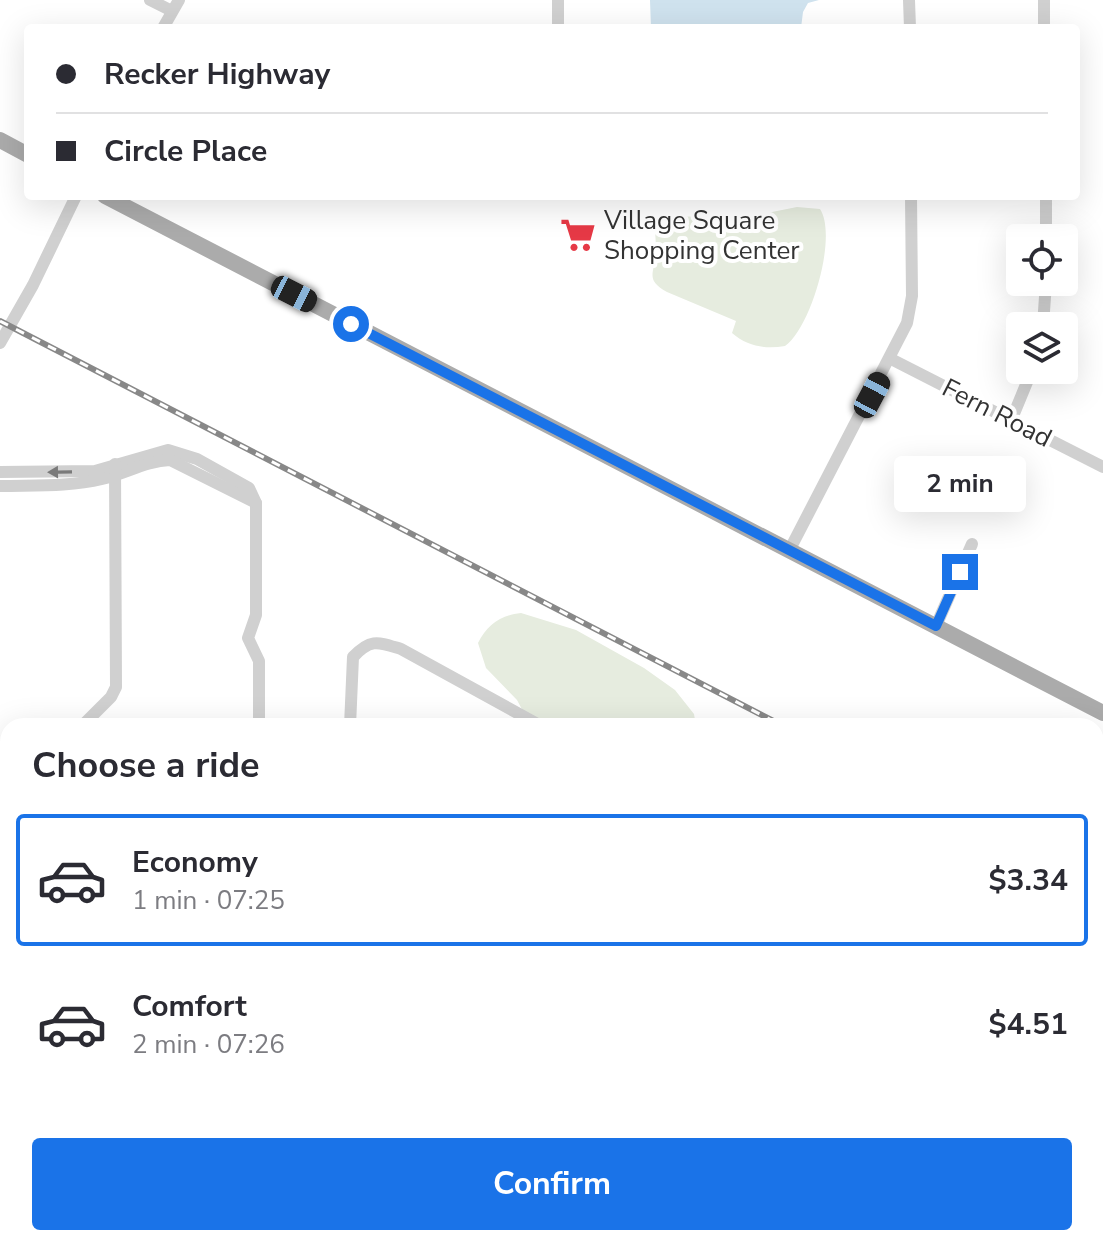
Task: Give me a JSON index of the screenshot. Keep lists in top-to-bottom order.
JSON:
{
  "streets": {
    "street": ["Fern Road"]
  },
  "places": {
    "supermarket": ["Village Square Shopping Center"]
  },
  "page": {
    "banner": ["Recker Highway", "Circle Place"],
    "bubble": "2 min",
    "heading": "Choose a ride",
    "list": [
      {
        "name": "Economy",
        "note": "1 min · 07:25",
        "value": "$3.34"
      },
      {
        "name": "Comfort",
        "note": "2 min · 07:26",
        "value": "$4.51"
      }
    ],
    "buttons": "Confirm"
  }
}
